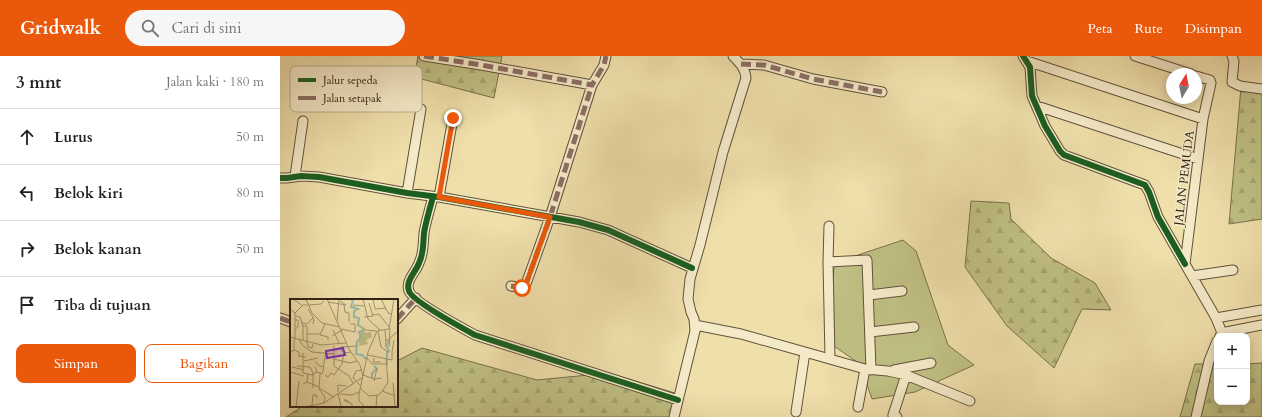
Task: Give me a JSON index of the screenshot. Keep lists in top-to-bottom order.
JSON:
{
  "streets": {
    "street": ["JALAN PEMUDA"]
  },
  "legend": ["Jalur sepeda", "Jalan setapak"],
  "north": "top",
  "page": {
    "header": "Gridwalk",
    "search": "Cari di sini",
    "nav": ["Peta", "Rute", "Disimpan"],
    "heading": ["3 mnt", "Jalan kaki · 180 m"],
    "list": [
      ["Lurus", "50 m"],
      ["Belok kiri", "80 m"],
      ["Belok kanan", "50 m"],
      "Tiba di tujuan"
    ],
    "buttons": ["Simpan", "Bagikan"],
    "map_buttons": ["+", "−"]
  }
}
